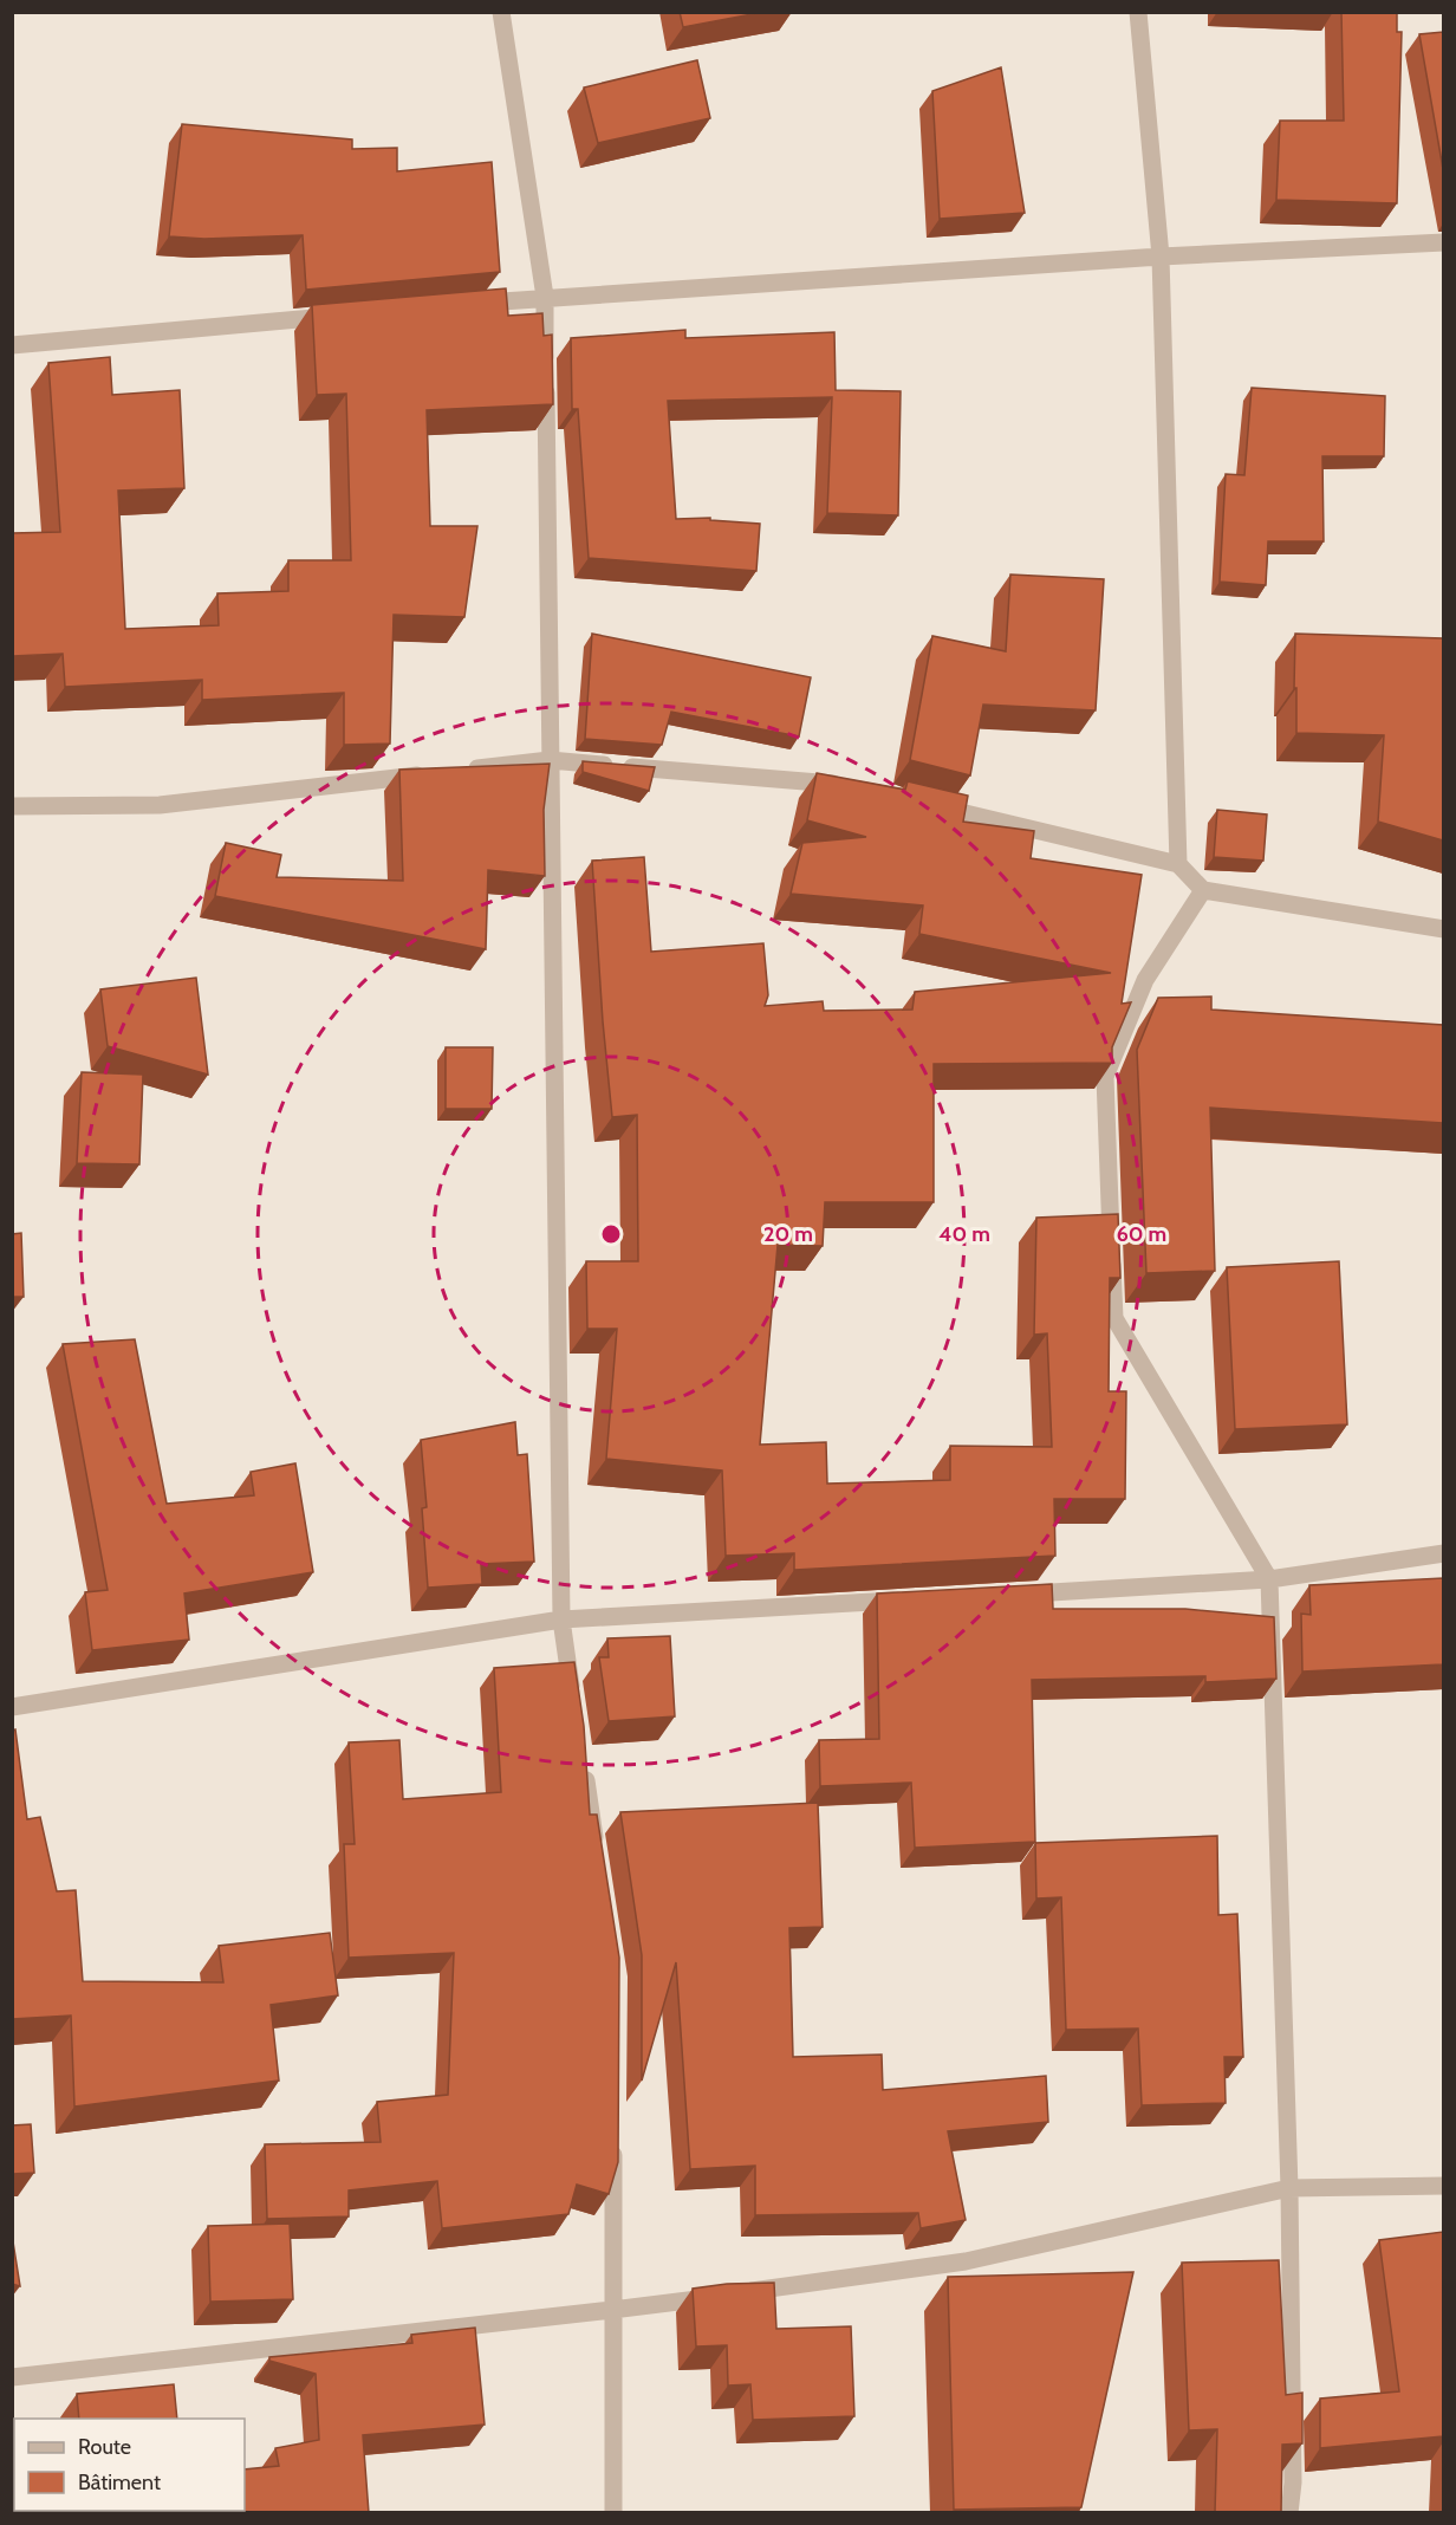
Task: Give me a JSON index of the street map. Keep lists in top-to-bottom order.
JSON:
{
  "legend": ["Route", "Bâtiment"],
  "rings": ["20 m", "40 m", "60 m"]
}
